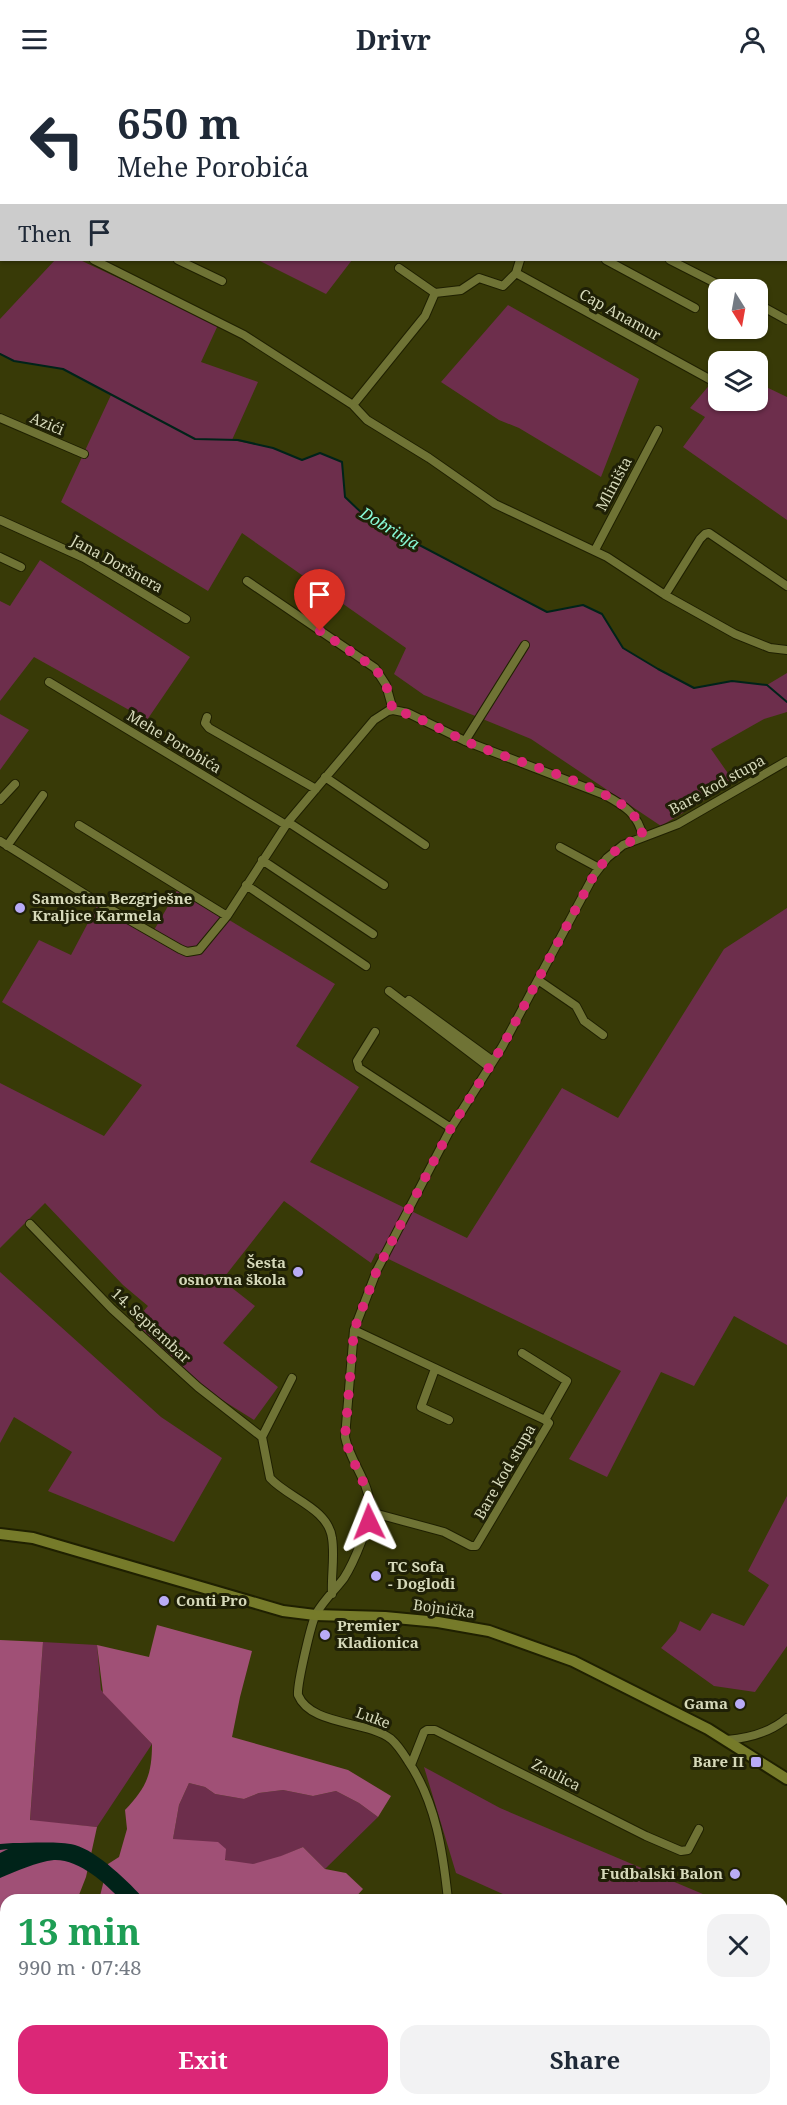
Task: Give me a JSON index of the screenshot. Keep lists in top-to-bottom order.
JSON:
{
  "streets": {
    "main road": ["Bojnička"],
    "street": [
      "Cap Anamur",
      "Azići",
      "Mliništa",
      "Jana Doršnera",
      "Mehe Porobića",
      "Bare kod stupa",
      "14. Septembar",
      "Luke",
      "Zaulica"
    ]
  },
  "crossings": [
    ["Bare kod stupa", "Bojnička"],
    ["Bare kod stupa", "Luke"],
    ["Bojnička", "Luke"],
    ["Luke", "Zaulica"]
  ],
  "water": ["Dobrinja"],
  "places": {
    "other": [
      "Samostan Bezgrješne Kraljice Karmela",
      "Šesta osnovna škola",
      "TC Sofa - Doglodi",
      "Conti Pro",
      "Premier Kladionica",
      "Gama",
      "Fudbalski Balon"
    ],
    "transit": ["Bare II"]
  },
  "north": "bottom",
  "page": {
    "header": "Drivr",
    "turn": ["650 m", "Mehe Porobića"],
    "then": "Then",
    "heading": ["13 min", "990 m · 07:48"],
    "buttons": ["Exit", "Share"]
  }
}
